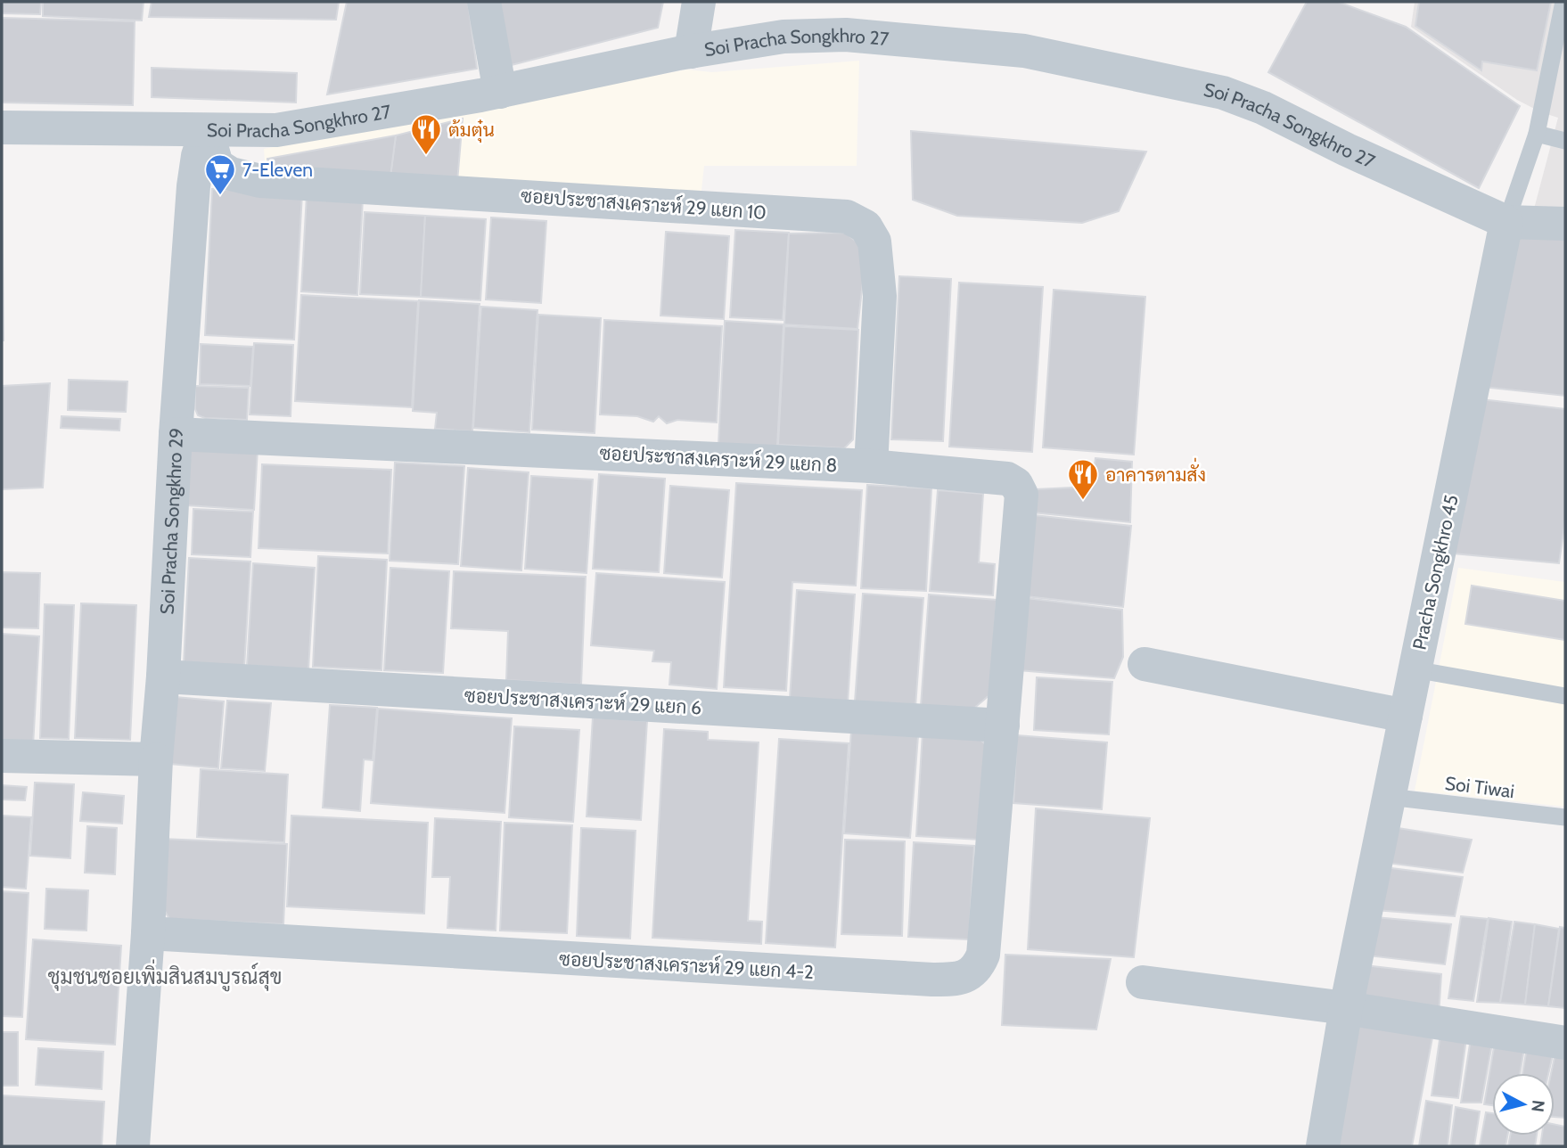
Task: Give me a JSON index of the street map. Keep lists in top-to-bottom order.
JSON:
{
  "streets": {
    "street": [
      "Soi Pracha Songkhro 27",
      "ซอยประชาสงเคราะห์ 29 แยก 10",
      "ซอยประชาสงเคราะห์ 29 แยก 8",
      "Soi Pracha Songkhro 29",
      "Pracha Songkhro 45",
      "ซอยประชาสงเคราะห์ 29 แยก 6",
      "ซอยประชาสงเคราะห์ 29 แยก 4-2"
    ],
    "lane": ["Soi Tiwai"]
  },
  "crossings": [
    ["Soi Pracha Songkhro 27", "ซอยประชาสงเคราะห์ 29 แยก 10"],
    ["Soi Pracha Songkhro 27", "Soi Pracha Songkhro 29"],
    ["Soi Pracha Songkhro 27", "Pracha Songkhro 45"],
    ["ซอยประชาสงเคราะห์ 29 แยก 10", "ซอยประชาสงเคราะห์ 29 แยก 8"],
    ["ซอยประชาสงเคราะห์ 29 แยก 10", "Soi Pracha Songkhro 29"],
    ["ซอยประชาสงเคราะห์ 29 แยก 8", "Soi Pracha Songkhro 29"],
    ["ซอยประชาสงเคราะห์ 29 แยก 8", "ซอยประชาสงเคราะห์ 29 แยก 6"],
    ["ซอยประชาสงเคราะห์ 29 แยก 8", "ซอยประชาสงเคราะห์ 29 แยก 4-2"],
    ["Soi Pracha Songkhro 29", "ซอยประชาสงเคราะห์ 29 แยก 6"],
    ["Soi Pracha Songkhro 29", "ซอยประชาสงเคราะห์ 29 แยก 4-2"],
    ["Pracha Songkhro 45", "Soi Tiwai"],
    ["ซอยประชาสงเคราะห์ 29 แยก 6", "ซอยประชาสงเคราะห์ 29 แยก 4-2"]
  ],
  "districts": ["ชุมชนซอยเพิ่มสินสมบูรณ์สุข"],
  "places": {
    "restaurant": ["ต้มตุ๋น", "อาคารตามสั่ง"],
    "supermarket": ["7-Eleven"]
  },
  "north": "right"
}
